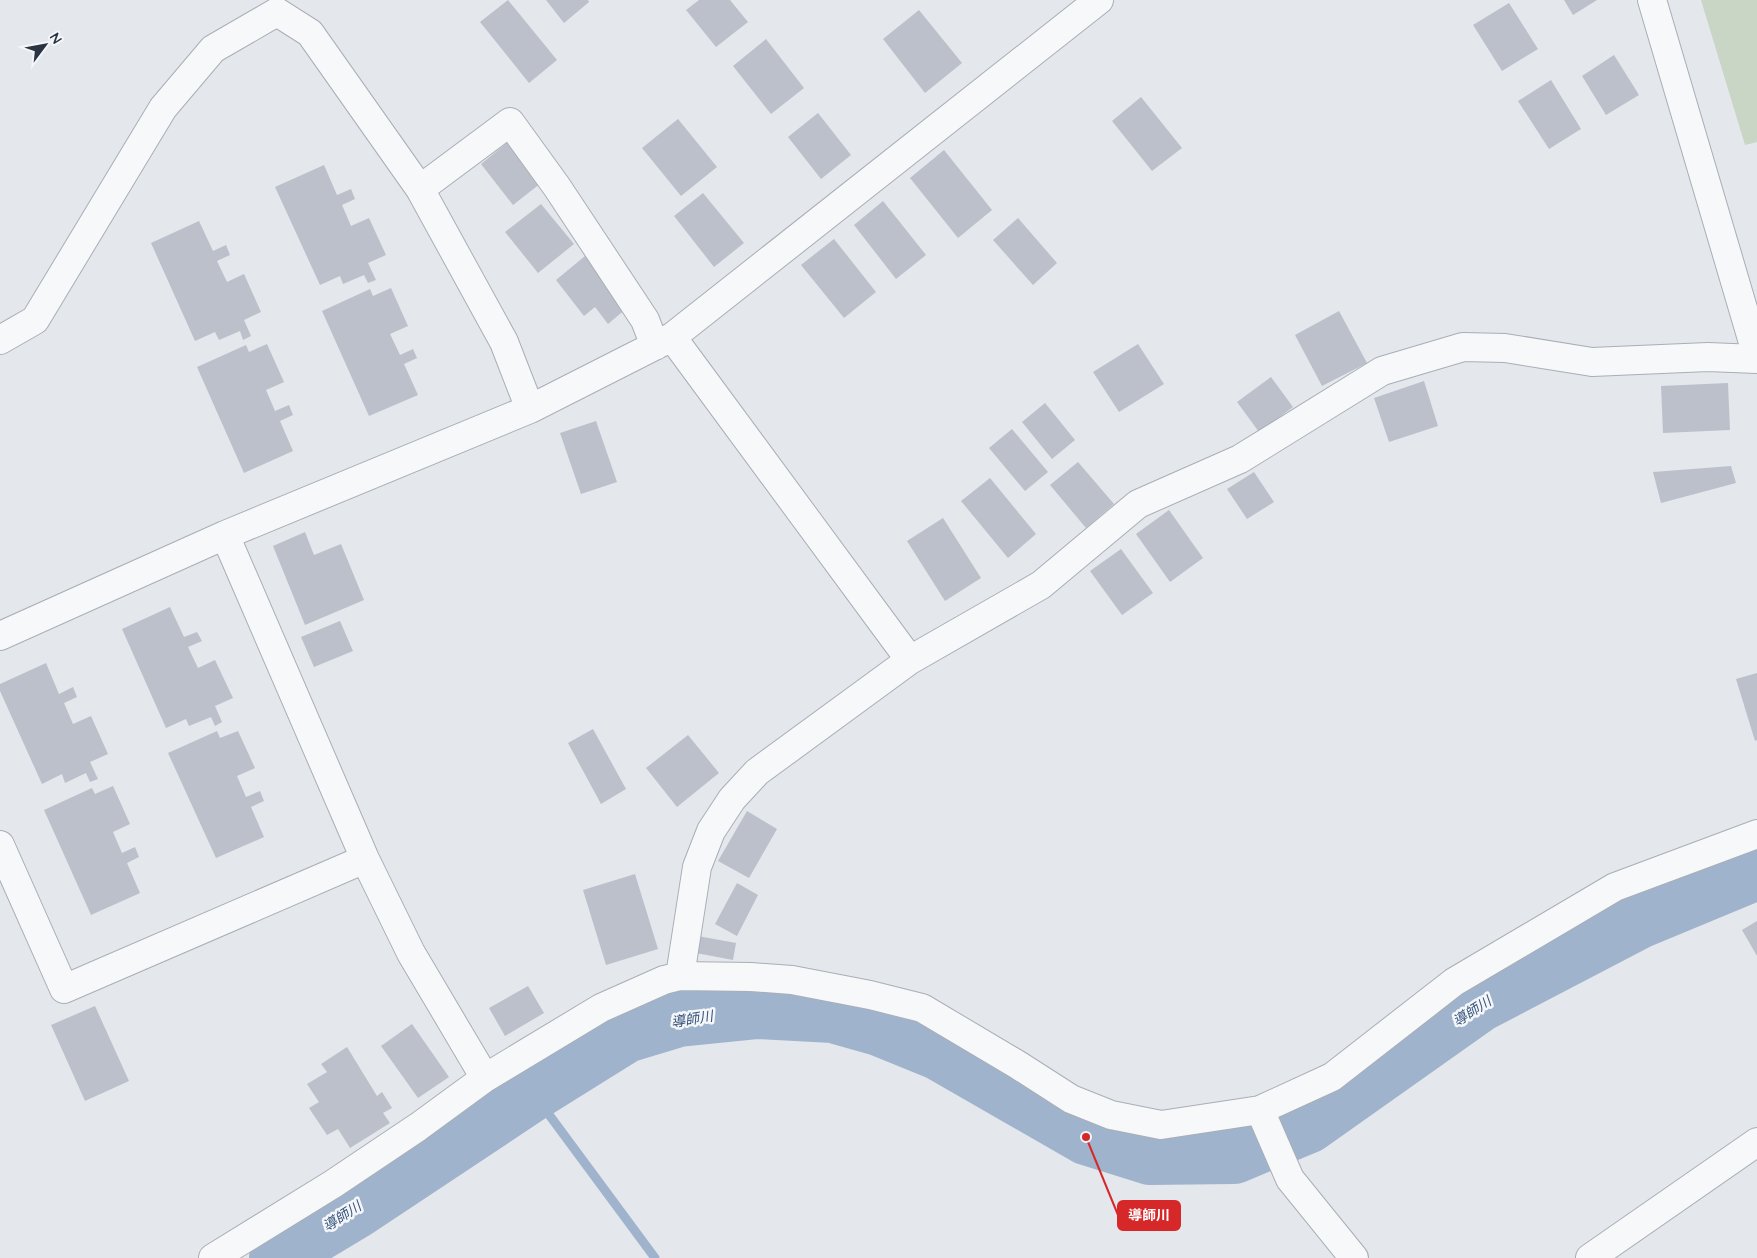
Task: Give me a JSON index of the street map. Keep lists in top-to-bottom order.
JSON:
{
  "water": ["導師川"],
  "places": ["導師川"],
  "north": "top right"
}
